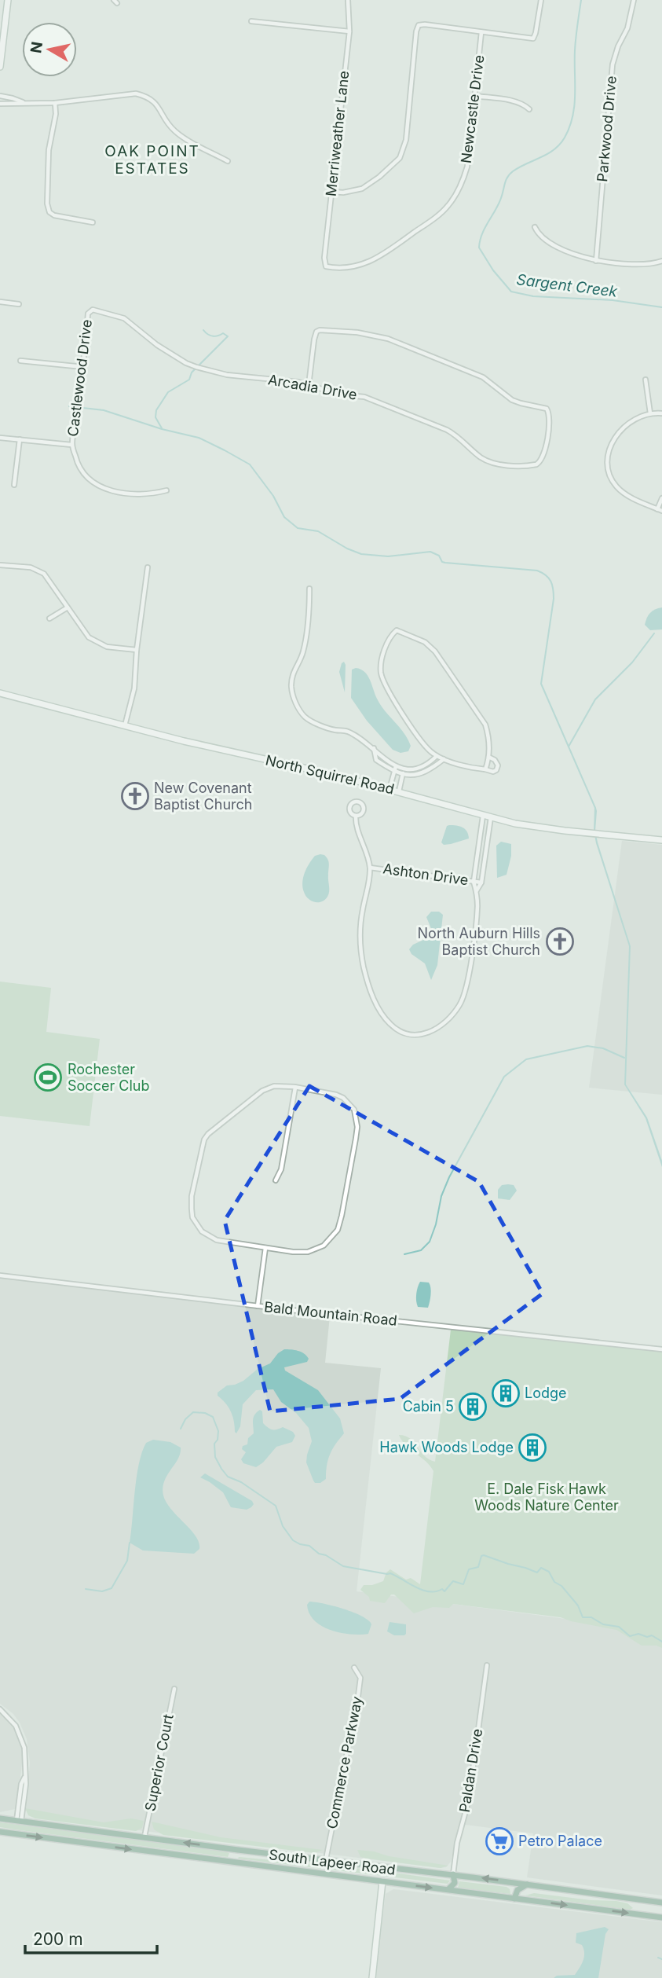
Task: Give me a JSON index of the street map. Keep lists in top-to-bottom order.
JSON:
{
  "streets": {
    "main road": ["South Lapeer Road"],
    "street": [
      "Newcastle Drive",
      "Parkwood Drive",
      "Merriweather Lane",
      "Castlewood Drive",
      "Arcadia Drive",
      "North Squirrel Road",
      "Ashton Drive",
      "Bald Mountain Road",
      "Superior Court",
      "Commerce Parkway",
      "Paldan Drive"
    ]
  },
  "crossings": [
    ["Newcastle Drive", "Merriweather Lane"],
    ["Castlewood Drive", "Arcadia Drive"],
    ["Superior Court", "South Lapeer Road"],
    ["Commerce Parkway", "South Lapeer Road"],
    ["Paldan Drive", "South Lapeer Road"]
  ],
  "districts": ["OAK POINT ESTATES"],
  "water": ["Sargent Creek"],
  "parks": ["E. Dale Fisk Hawk Woods Nature Center"],
  "places": {
    "church": ["New Covenant Baptist Church", "North Auburn Hills Baptist Church"],
    "sports": ["Rochester Soccer Club"],
    "building": ["Lodge", "Cabin 5", "Hawk Woods Lodge"],
    "supermarket": ["Petro Palace"]
  },
  "scale_bar": "200 m",
  "north": "left"
}
